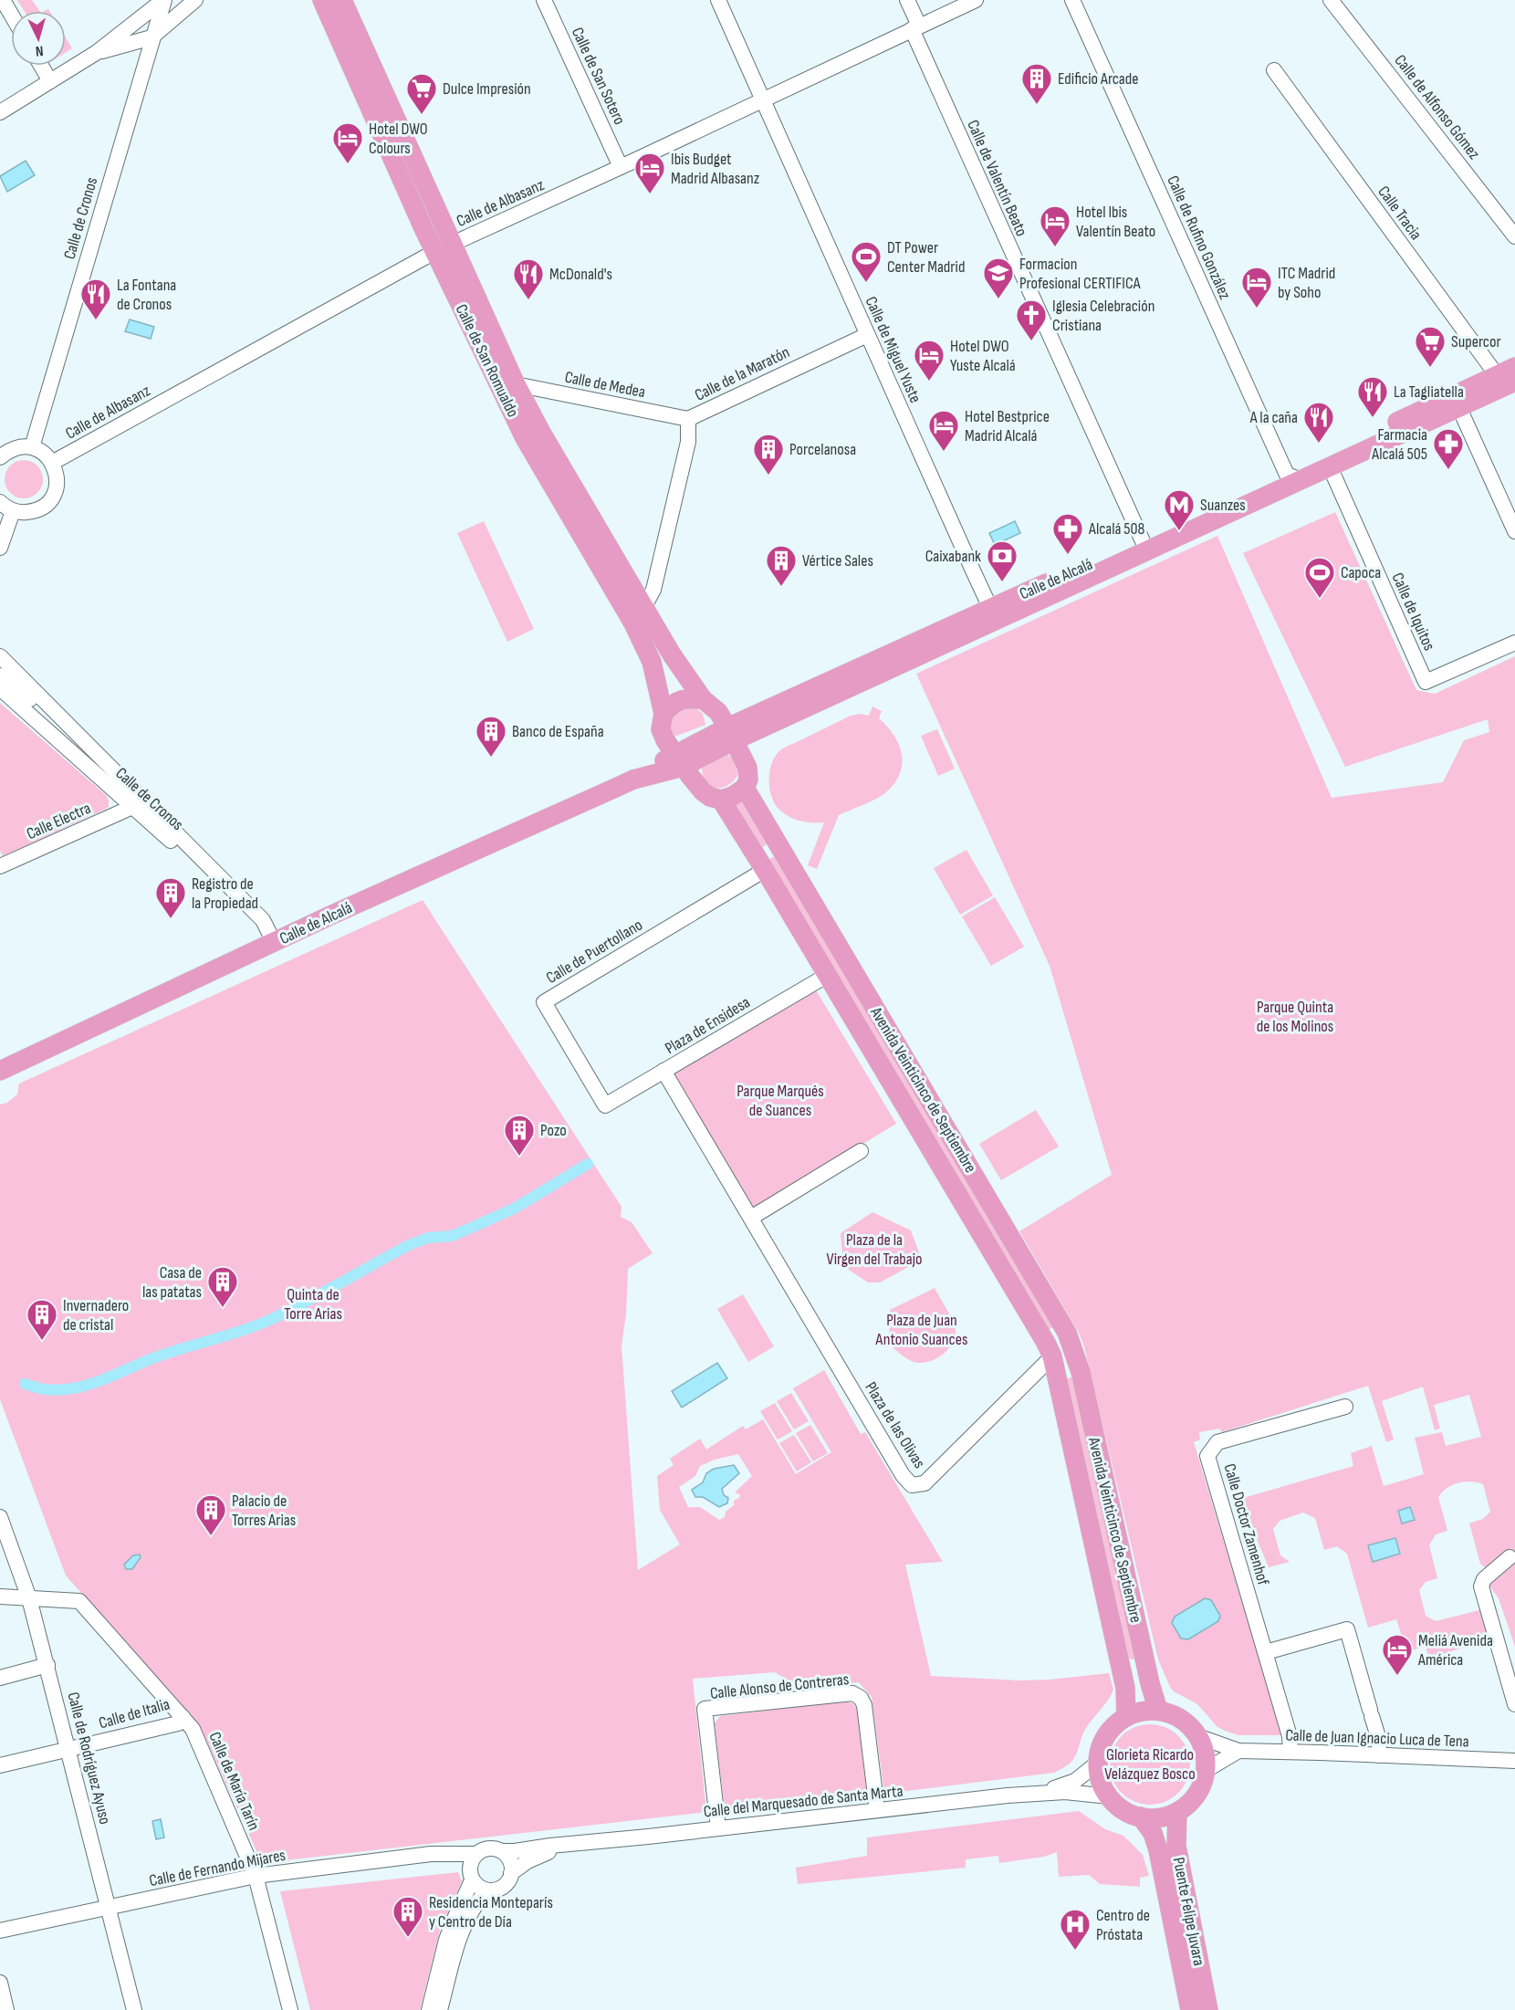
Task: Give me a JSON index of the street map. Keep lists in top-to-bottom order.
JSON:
{
  "streets": {
    "main road": [
      "Calle de San Romualdo",
      "Calle de Alcalá",
      "Avenida Veinticinco de Septiembre",
      "Puente Felipe Juvara"
    ],
    "street": [
      "Calle de San Sotero",
      "Calle de Alfonso Gómez",
      "Calle de Valentín Beato",
      "Calle de Albasanz",
      "Calle Tracia",
      "Calle de Cronos",
      "Calle de Rufino González",
      "Calle de Miguel Yuste",
      "Calle de la Maratón",
      "Calle de Medea",
      "Calle de Iquitos",
      "Calle Electra",
      "Calle de Puertollano",
      "Plaza de Ensidesa",
      "Plaza de las Olivas",
      "Calle Doctor Zamenhof",
      "Calle Alonso de Contreras",
      "Calle de Italia",
      "Calle de Juan Ignacio Luca de Tena",
      "Calle de Rodríguez Ayuso",
      "Calle de María Tarín",
      "Calle del Marquesado de Santa Marta",
      "Calle de Fernando Mijares"
    ]
  },
  "crossings": [
    ["Calle de San Sotero", "Calle de Albasanz"],
    ["Calle de Valentín Beato", "Calle de Albasanz"],
    ["Calle de Valentín Beato", "Calle de Alcalá"],
    ["Calle de Albasanz", "Calle de Miguel Yuste"],
    ["Calle de Albasanz", "Calle de San Romualdo"],
    ["Calle Tracia", "Calle de Alcalá"],
    ["Calle de Cronos", "Calle de Alcalá"],
    ["Calle de Cronos", "Calle Electra"],
    ["Calle de Rufino González", "Calle de Alcalá"],
    ["Calle de Miguel Yuste", "Calle de la Maratón"],
    ["Calle de Miguel Yuste", "Calle de Alcalá"],
    ["Calle de San Romualdo", "Calle de la Maratón"],
    ["Calle de San Romualdo", "Calle de Medea"],
    ["Calle de San Romualdo", "Calle de Alcalá"],
    ["Calle de San Romualdo", "Avenida Veinticinco de Septiembre"],
    ["Calle de la Maratón", "Calle de Medea"],
    ["Calle de Alcalá", "Calle de Iquitos"],
    ["Calle de Alcalá", "Avenida Veinticinco de Septiembre"],
    ["Calle de Puertollano", "Plaza de Ensidesa"],
    ["Calle de Puertollano", "Avenida Veinticinco de Septiembre"],
    ["Plaza de Ensidesa", "Avenida Veinticinco de Septiembre"],
    ["Plaza de Ensidesa", "Plaza de las Olivas"],
    ["Avenida Veinticinco de Septiembre", "Plaza de las Olivas"],
    ["Avenida Veinticinco de Septiembre", "Calle de Juan Ignacio Luca de Tena"],
    ["Avenida Veinticinco de Septiembre", "Calle del Marquesado de Santa Marta"],
    ["Avenida Veinticinco de Septiembre", "Puente Felipe Juvara"],
    ["Calle Doctor Zamenhof", "Calle de Juan Ignacio Luca de Tena"],
    ["Calle Alonso de Contreras", "Calle del Marquesado de Santa Marta"],
    ["Calle de Italia", "Calle de Rodríguez Ayuso"],
    ["Calle de Italia", "Calle de María Tarín"],
    ["Calle de Juan Ignacio Luca de Tena", "Calle del Marquesado de Santa Marta"],
    ["Calle de Juan Ignacio Luca de Tena", "Puente Felipe Juvara"],
    ["Calle de Rodríguez Ayuso", "Calle de María Tarín"],
    ["Calle de Rodríguez Ayuso", "Calle de Fernando Mijares"],
    ["Calle de María Tarín", "Calle de Fernando Mijares"],
    ["Calle del Marquesado de Santa Marta", "Calle de Fernando Mijares"],
    ["Calle del Marquesado de Santa Marta", "Puente Felipe Juvara"]
  ],
  "parks": [
    "Parque Quinta de los Molinos",
    "Parque Marqués de Suances",
    "Plaza de la Virgen del Trabajo",
    "Quinta de Torre Arias",
    "Plaza de Juan Antonio Suances",
    "Glorieta Ricardo Velázquez Bosco"
  ],
  "places": {
    "building": [
      "Edificio Arcade",
      "Porcelanosa",
      "Vértice Sales",
      "Banco de España",
      "Registro de la Propiedad",
      "Pozo",
      "Casa de las patatas",
      "Invernadero de cristal",
      "Palacio de Torres Arias",
      "Residencia Monteparís y Centro de Día"
    ],
    "supermarket": ["Dulce Impresión", "Supercor"],
    "hotel": [
      "Hotel DWO Colours",
      "Ibis Budget Madrid Albasanz",
      "Hotel Ibis Valentín Beato",
      "ITC Madrid by Soho",
      "Hotel DWO Yuste Alcalá",
      "Hotel Bestprice Madrid Alcalá",
      "Meliá Avenida América"
    ],
    "sports": ["DT Power Center Madrid", "Capoca"],
    "school or university": ["Formacion Profesional CERTIFICA"],
    "restaurant": [
      "McDonald's",
      "La Fontana de Cronos",
      "La Tagliatella",
      "A la caña"
    ],
    "church": ["Iglesia Celebración Cristiana"],
    "pharmacy": ["Farmacia Alcalá 505", "Alcalá 508"],
    "metro station": ["Suanzes"],
    "bank": ["Caixabank"],
    "hospital": ["Centro de Próstata"]
  },
  "north": "bottom"
}
